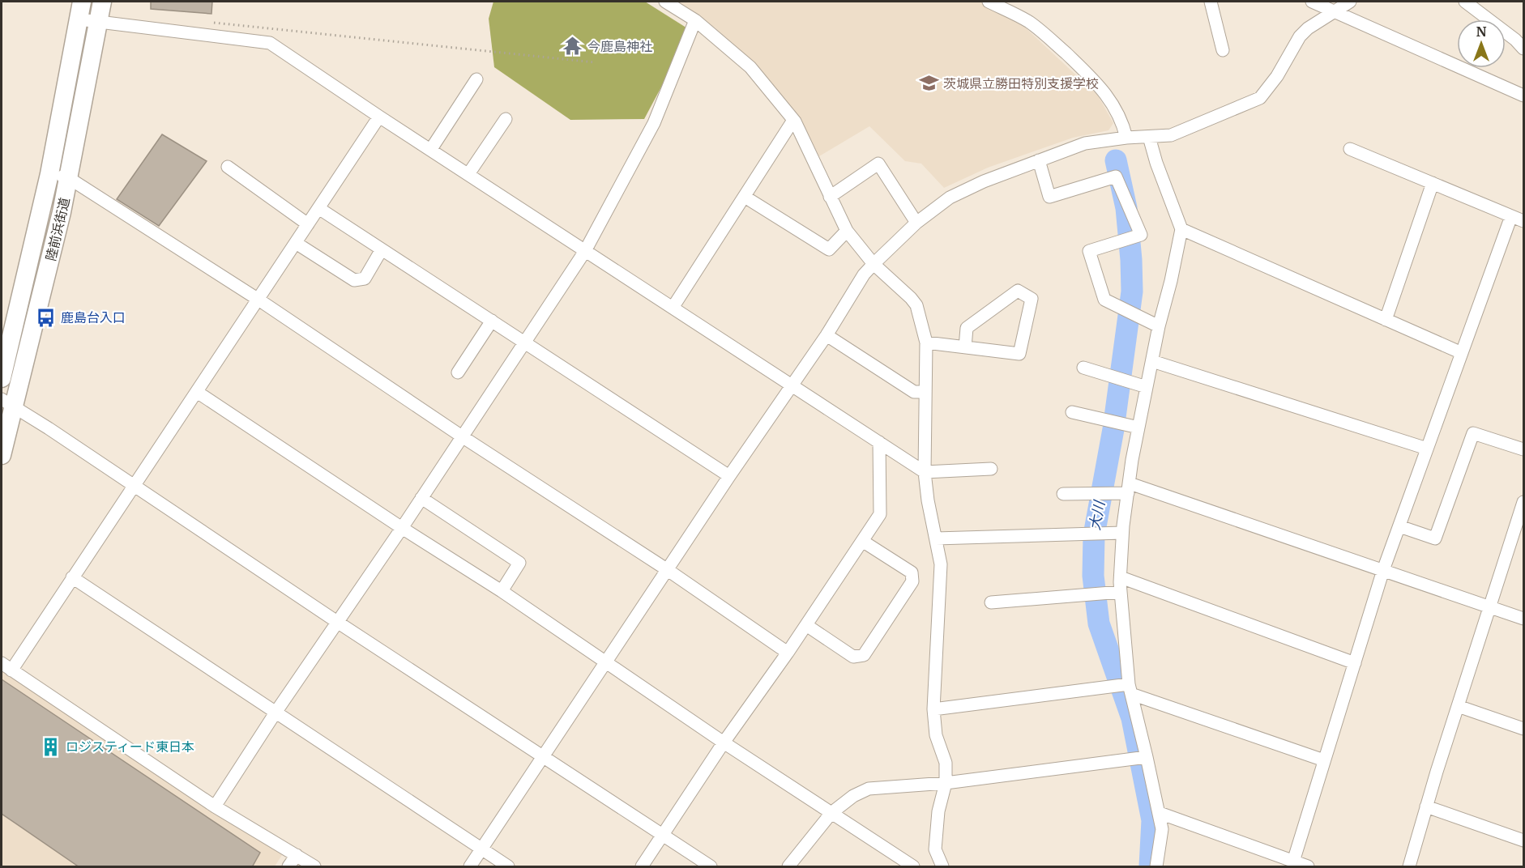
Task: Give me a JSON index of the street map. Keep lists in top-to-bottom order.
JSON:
{
  "streets": {
    "highway": ["陸前浜街道"]
  },
  "water": ["大川"],
  "places": {
    "temple": ["今鹿島神社"],
    "school or university": ["茨城県立勝田特別支援学校"],
    "bus stop": ["鹿島台入口"],
    "building": ["ロジスティード東日本"]
  },
  "north": "top"
}
